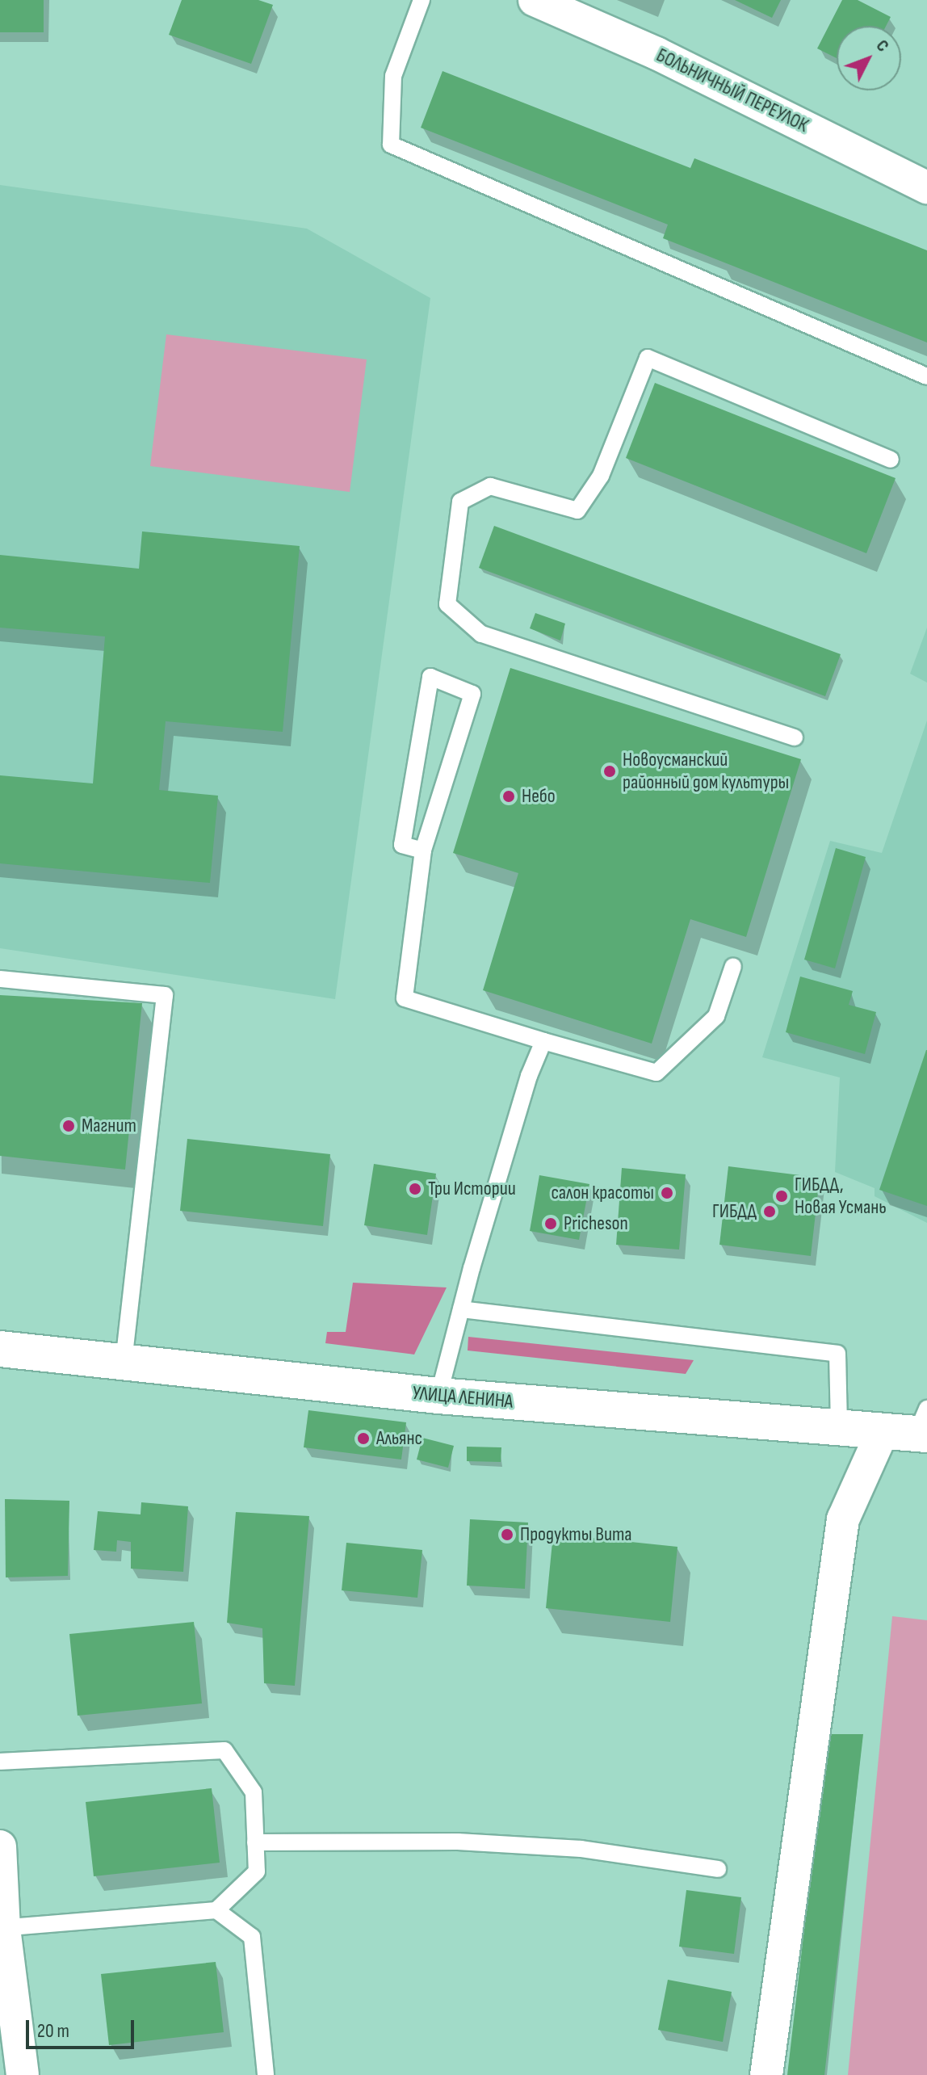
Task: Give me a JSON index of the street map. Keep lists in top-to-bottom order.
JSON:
{
  "streets": {
    "main road": ["УЛИЦА ЛЕНИНА"],
    "street": ["БОЛЬНИЧНЫЙ ПЕРЕУЛОК"]
  },
  "places": [
    "Новоусманский районный дом культуры",
    "Небо",
    "Магнит",
    "Три Истории",
    "салон красоты",
    "ГИБДД, Новая Усмань",
    "ГИБДД",
    "Pricheson",
    "Альянс",
    "Продукты Вита"
  ],
  "scale_bar": "20 m",
  "north": "top right"
}
